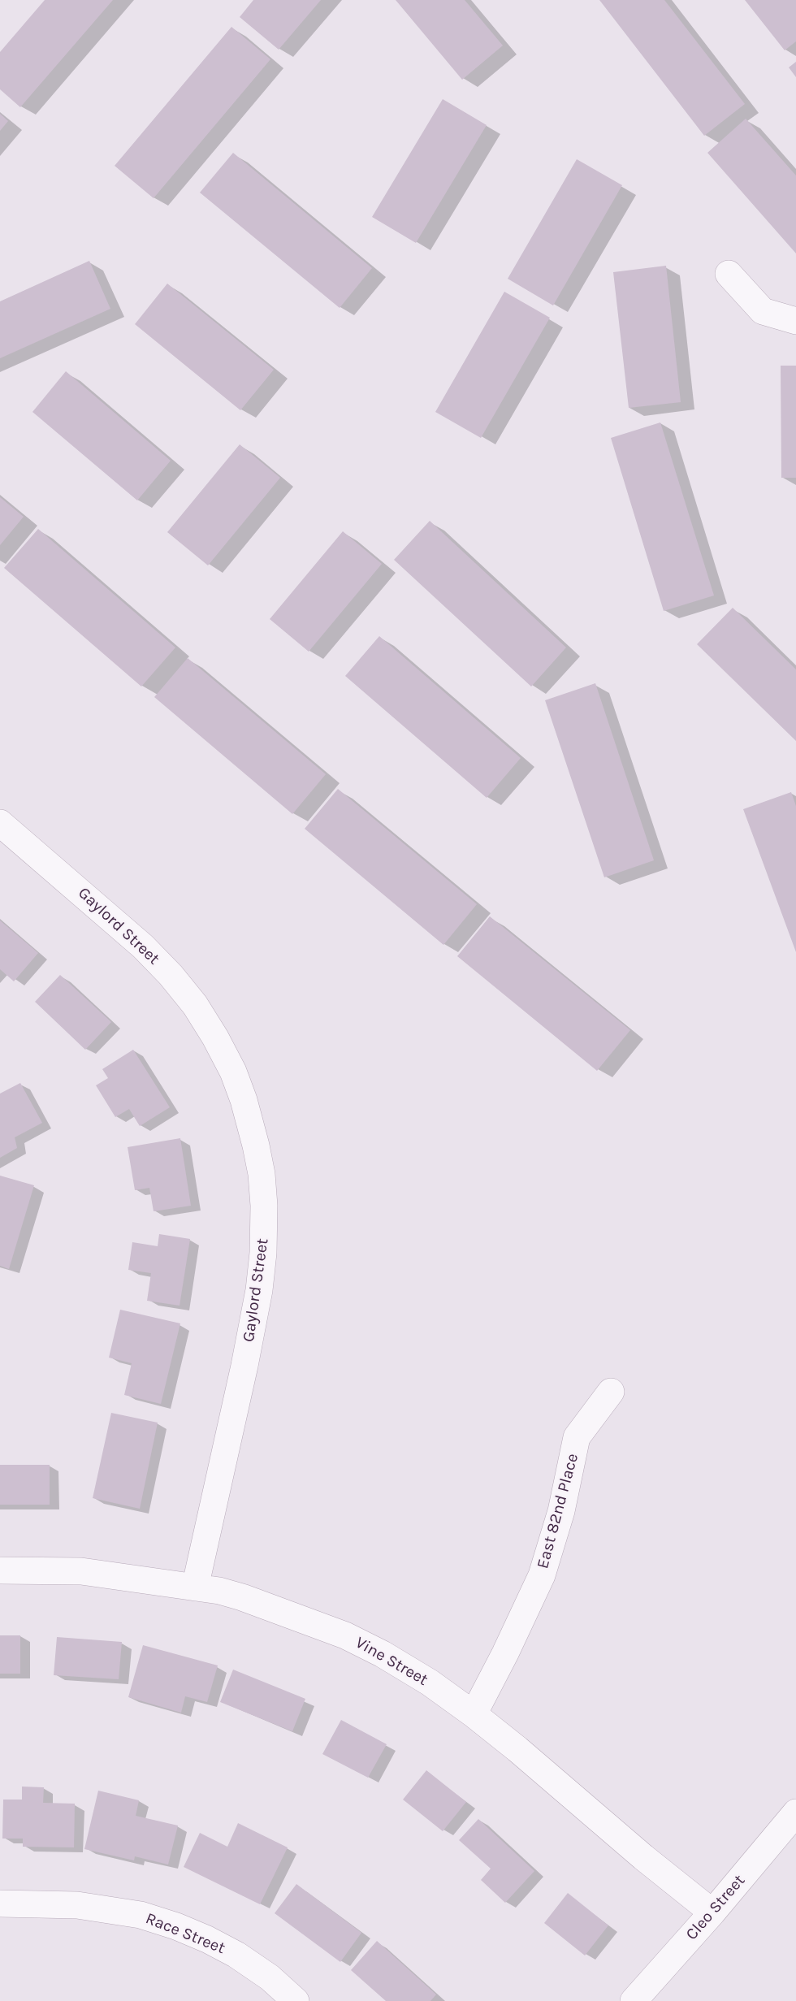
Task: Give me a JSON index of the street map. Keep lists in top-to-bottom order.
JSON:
{
  "streets": {
    "street": [
      "Gaylord Street",
      "East 82nd Place",
      "Vine Street",
      "Cleo Street",
      "Race Street"
    ]
  },
  "crossings": [
    ["Gaylord Street", "Vine Street"],
    ["East 82nd Place", "Vine Street"],
    ["Vine Street", "Cleo Street"]
  ]
}
